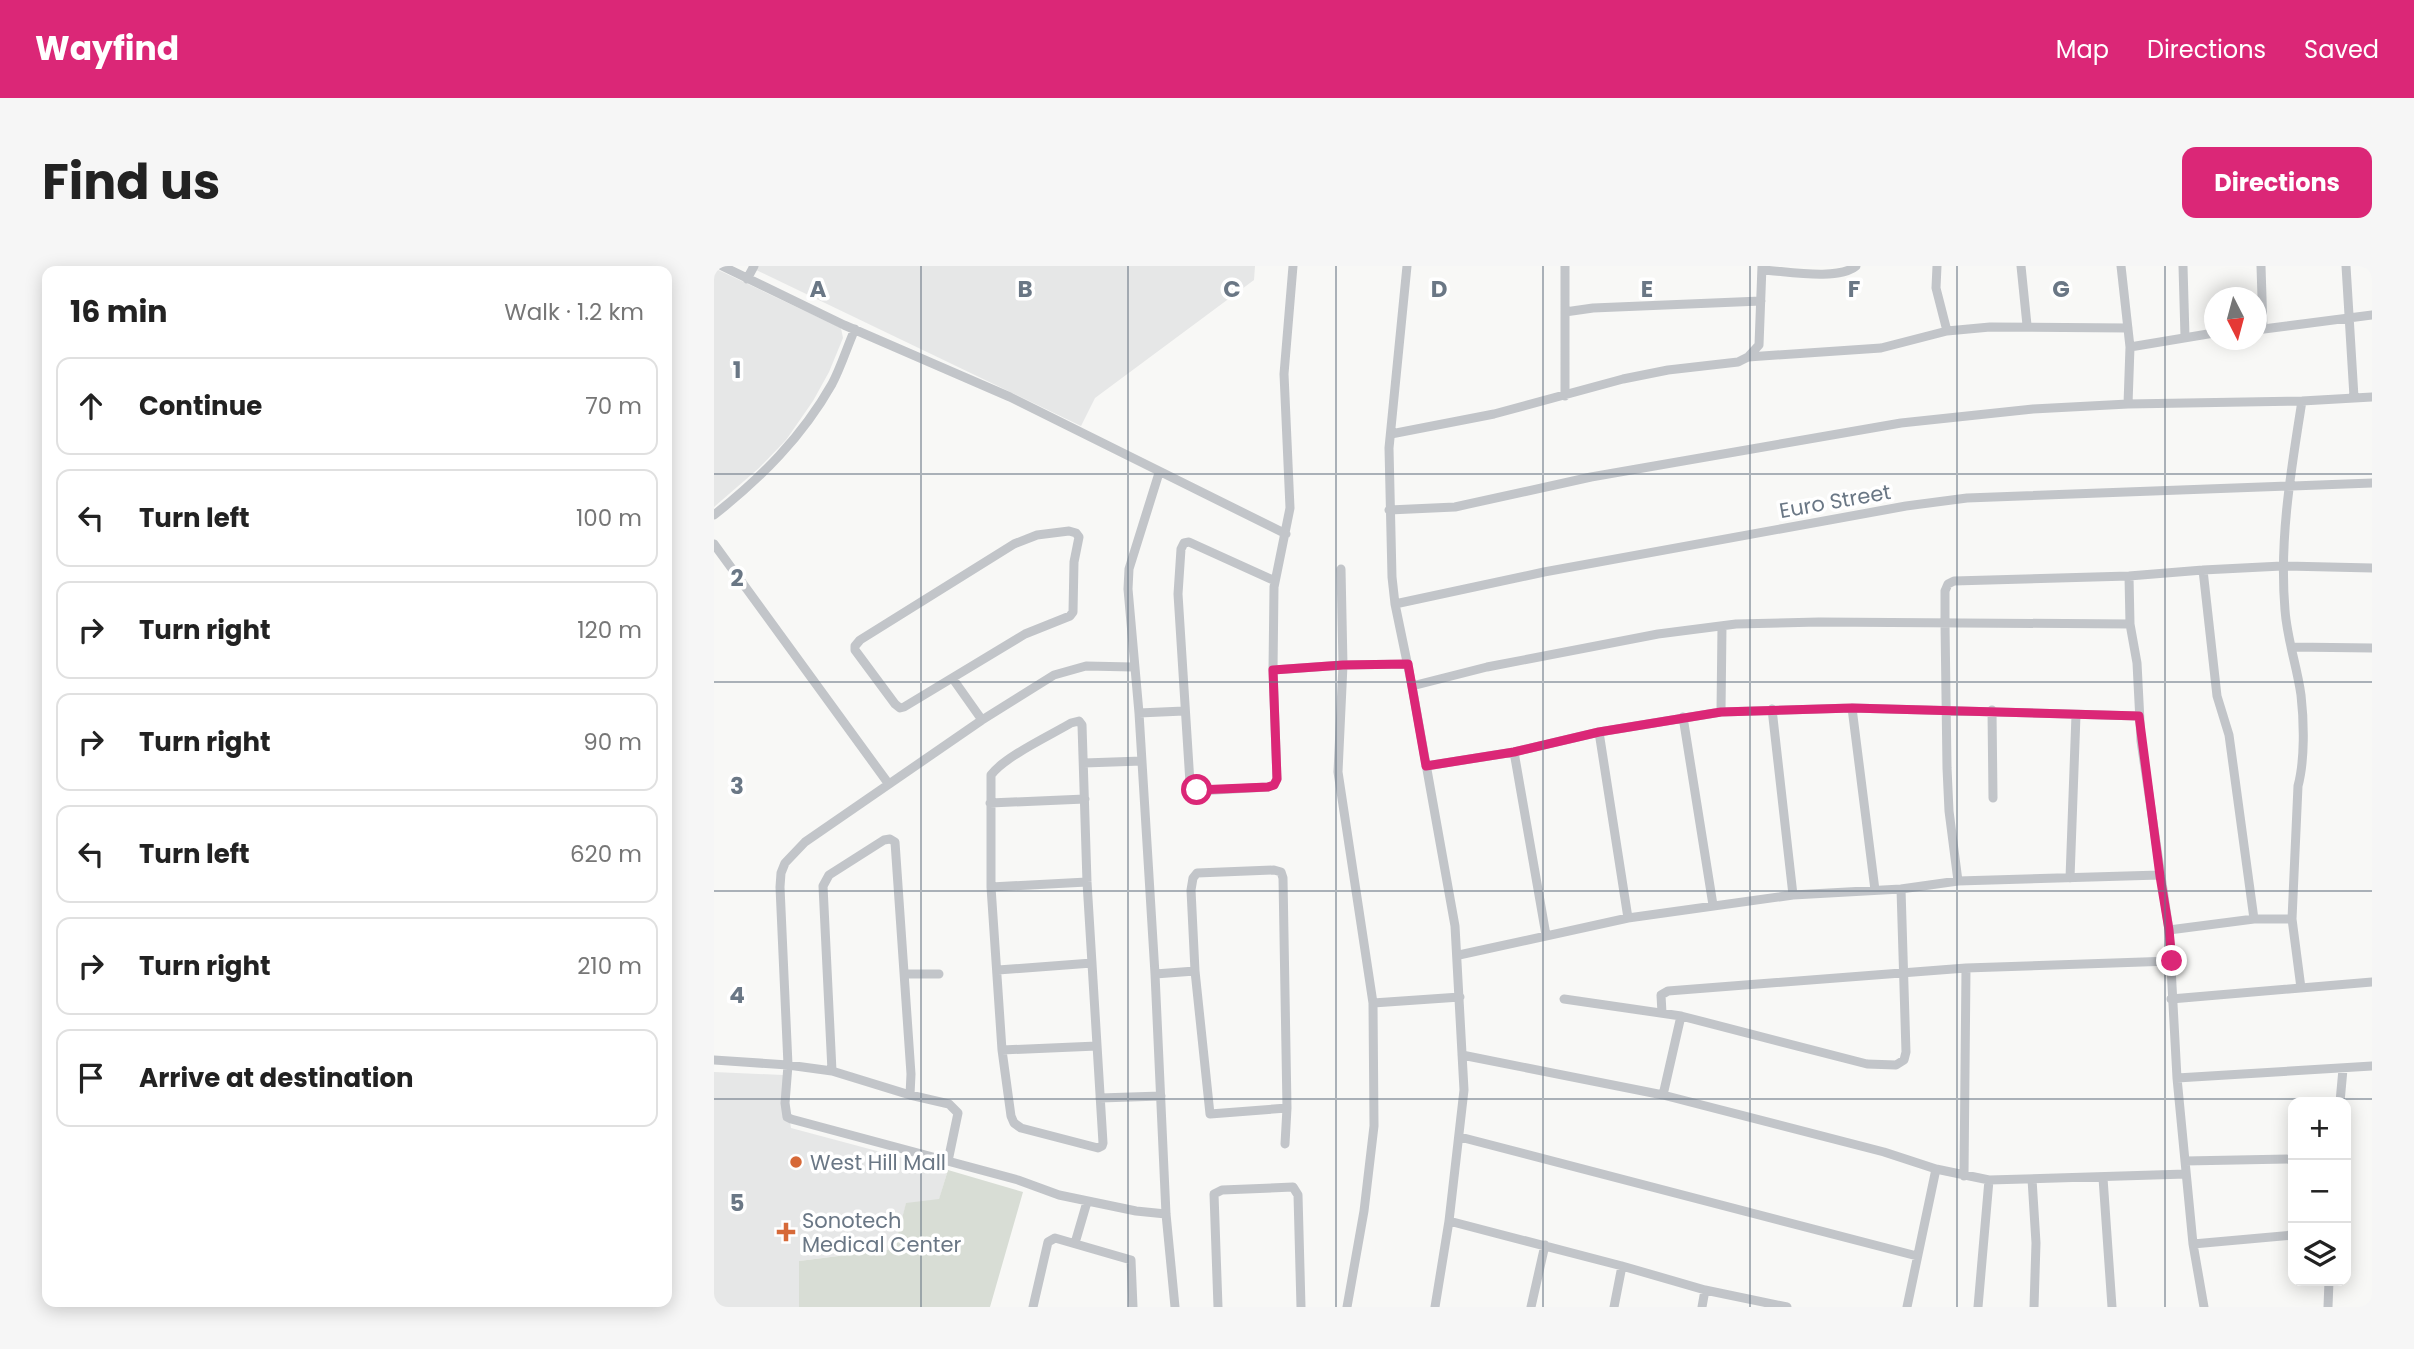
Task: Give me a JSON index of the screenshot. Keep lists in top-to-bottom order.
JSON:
{
  "streets": {
    "street": ["Euro Street"]
  },
  "places": {
    "other": ["West Hill Mall"],
    "health": ["Sonotech Medical Center"]
  },
  "north": "bottom",
  "page": {
    "header": "Wayfind",
    "nav": ["Map", "Directions", "Saved"],
    "title": "Find us",
    "buttons": "Directions",
    "heading": ["16 min", "Walk · 1.2 km"],
    "list": [
      ["Continue", "70 m"],
      ["Turn left", "100 m"],
      ["Turn right", "120 m"],
      ["Turn right", "90 m"],
      ["Turn left", "620 m"],
      ["Turn right", "210 m"],
      "Arrive at destination"
    ],
    "map_buttons": ["+", "−"]
  },
  "grid": {
    "columns": [
      "A",
      "B",
      "C",
      "D",
      "E",
      "F",
      "G"
    ],
    "rows": [
      "1",
      "2",
      "3",
      "4",
      "5"
    ]
  }
}
